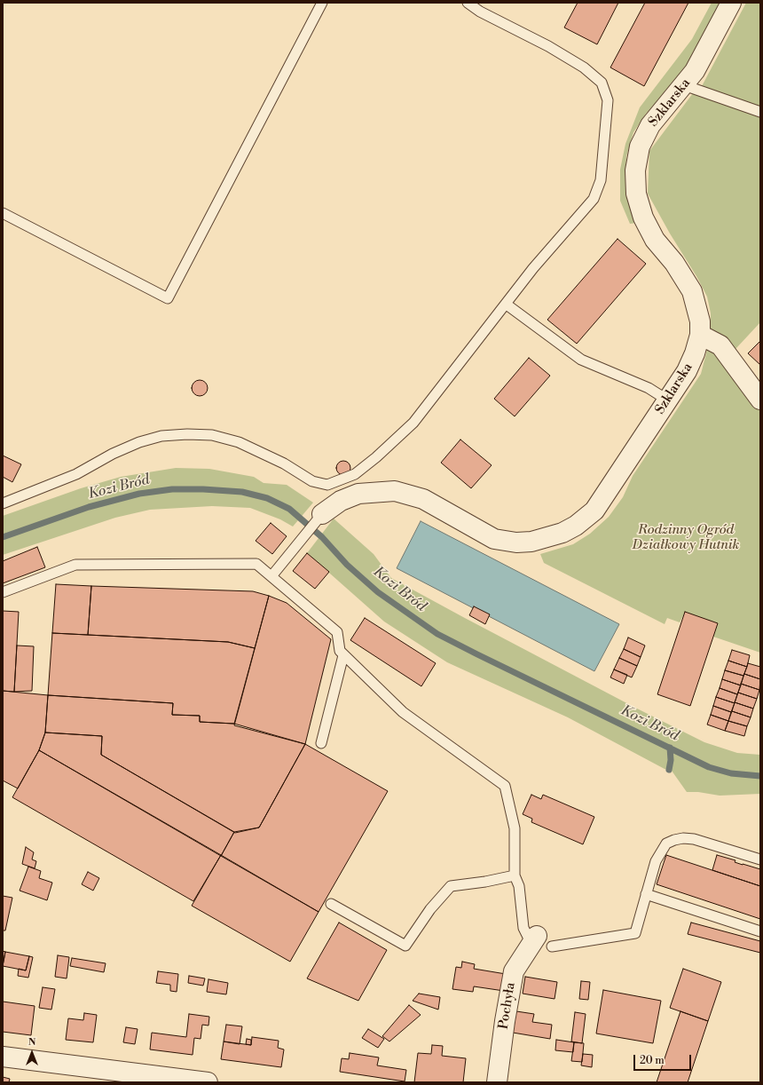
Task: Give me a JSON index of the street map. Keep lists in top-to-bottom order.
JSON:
{
  "streets": {
    "street": ["Szklarska", "Pochyła"]
  },
  "water": ["Kozi Bród"],
  "parks": ["Rodzinny Ogród Działkowy Hutnik"],
  "scale_bar": "20 m",
  "north": "top"
}
